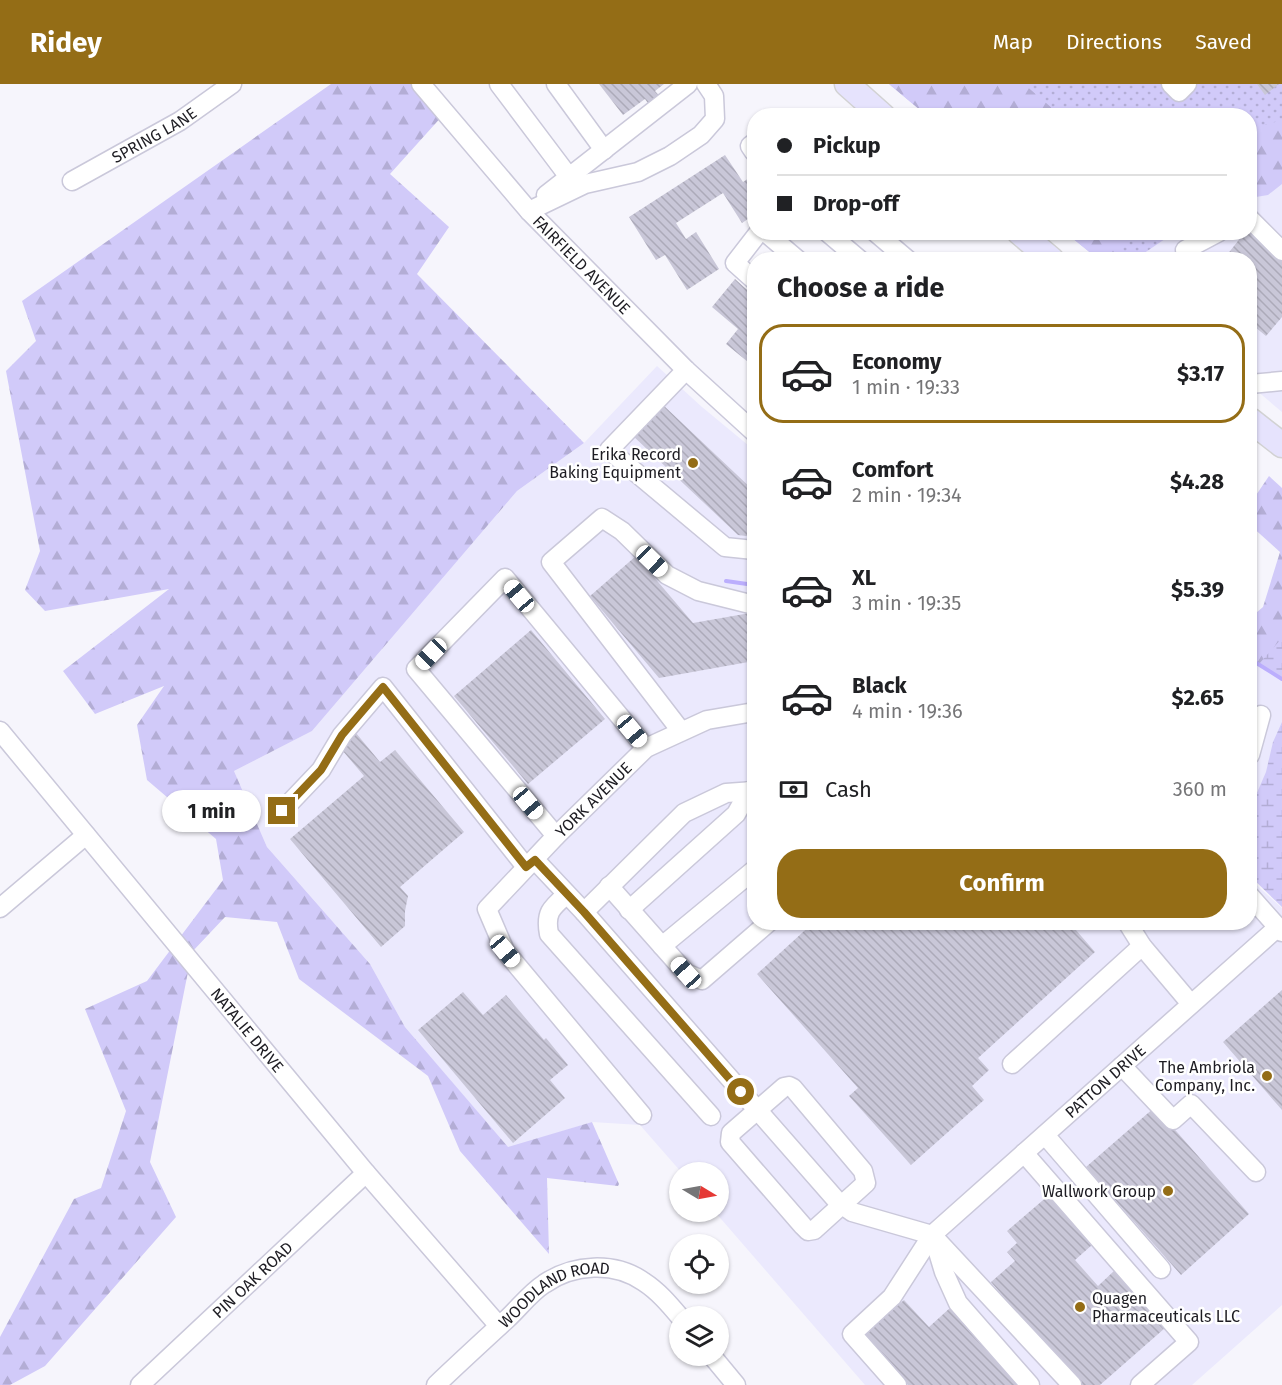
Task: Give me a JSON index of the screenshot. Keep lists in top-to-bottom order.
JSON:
{
  "streets": {
    "street": [
      "SPRING LANE",
      "FAIRFIELD AVENUE",
      "YORK AVENUE",
      "NATALIE DRIVE",
      "PATTON DRIVE",
      "PIN OAK ROAD",
      "WOODLAND ROAD"
    ]
  },
  "crossings": [
    ["NATALIE DRIVE", "PIN OAK ROAD"],
    ["NATALIE DRIVE", "WOODLAND ROAD"]
  ],
  "places": [
    "Erika Record Baking Equipment",
    "The Ambriola Company, Inc.",
    "Wallwork Group",
    "Quagen Pharmaceuticals LLC"
  ],
  "north": "right",
  "page": {
    "header": "Ridey",
    "nav": ["Map", "Directions", "Saved"],
    "banner": ["Pickup", "Drop-off"],
    "heading": "Choose a ride",
    "list": [
      {
        "name": "Economy",
        "note": "1 min · 19:33",
        "value": "$3.17"
      },
      {
        "name": "Comfort",
        "note": "2 min · 19:34",
        "value": "$4.28"
      },
      {
        "name": "XL",
        "note": "3 min · 19:35",
        "value": "$5.39"
      },
      {
        "name": "Black",
        "note": "4 min · 19:36",
        "value": "$2.65"
      }
    ],
    "pay": ["Cash", "360 m"],
    "bubble": "1 min",
    "buttons": "Confirm"
  }
}
